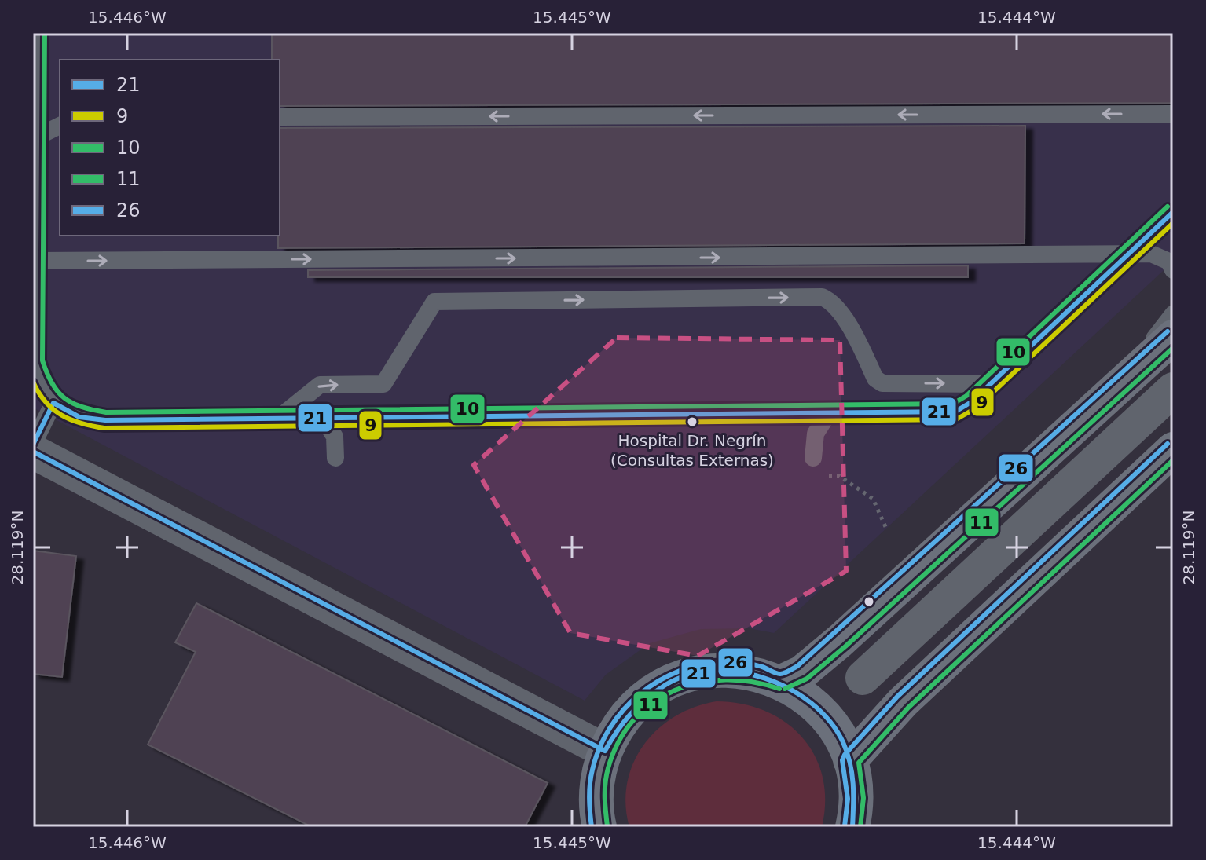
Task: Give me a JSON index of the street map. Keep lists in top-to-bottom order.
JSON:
{
  "places": ["Hospital Dr. Negrín (Consultas Externas)"],
  "lines": [
    "transit line 10",
    "transit line 21",
    "transit line 9",
    "transit line 26",
    "transit line 11"
  ],
  "legend": [
    "21",
    "9",
    "10",
    "11",
    "26"
  ],
  "coordinates": [
    "15.446°W",
    "15.445°W",
    "15.444°W",
    "28.119°N"
  ]
}
